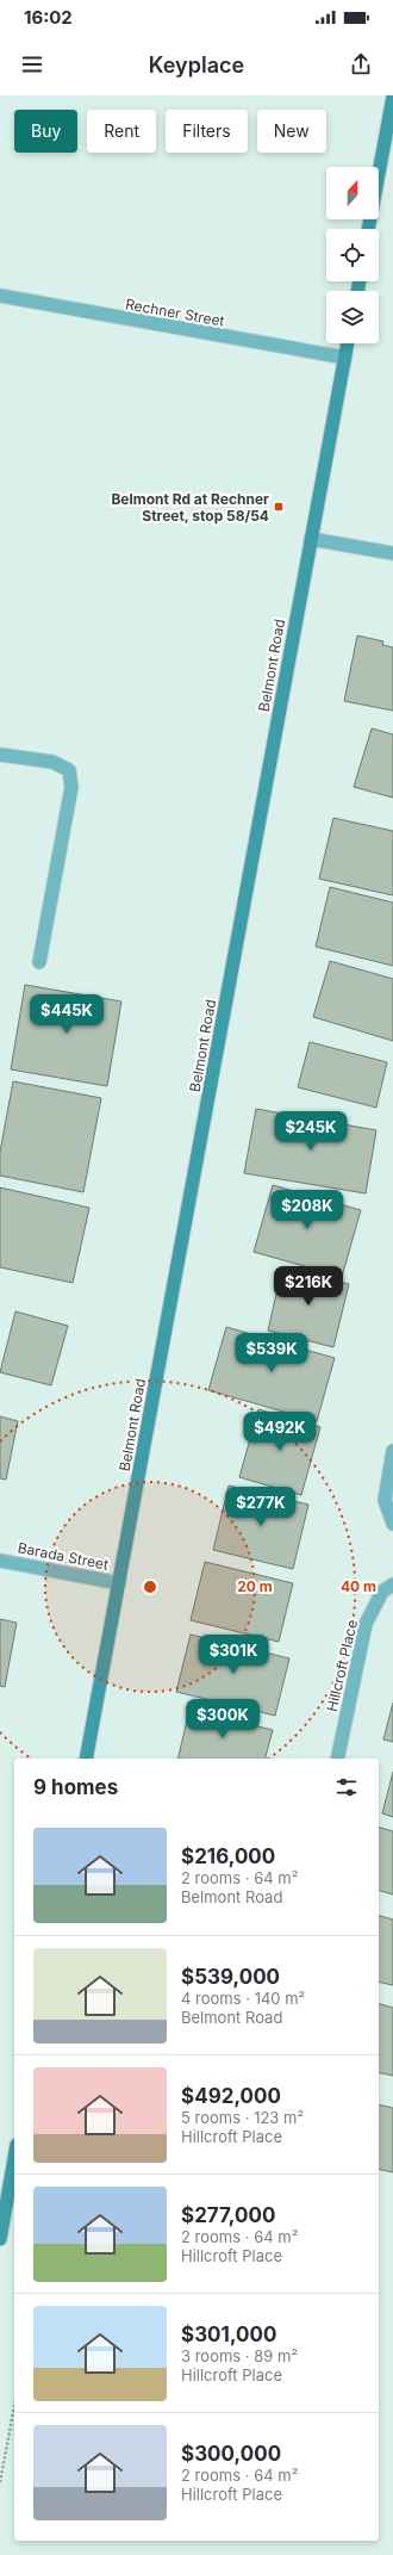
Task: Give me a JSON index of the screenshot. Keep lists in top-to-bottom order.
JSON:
{
  "streets": {
    "main road": ["Belmont Road"],
    "street": ["Rechner Street", "Barada Street", "Hillcroft Place"]
  },
  "crossings": [
    ["Rechner Street", "Belmont Road"],
    ["Belmont Road", "Barada Street"]
  ],
  "places": {
    "transit": ["Belmont Rd at Rechner Street, stop 58/54"]
  },
  "north": "top",
  "page": {
    "status": "16:02",
    "header": "Keyplace",
    "chip": [
      "Buy",
      "Rent",
      "Filters",
      "New"
    ],
    "price": [
      "$445K",
      "$245K",
      "$208K",
      "$216K",
      "$539K",
      "$492K",
      "$277K",
      "$301K",
      "$300K"
    ],
    "heading": "9 homes",
    "list": [
      {
        "name": "$216,000",
        "note": "2 rooms · 64 m² · Belmont Road"
      },
      {
        "name": "$539,000",
        "note": "4 rooms · 140 m² · Belmont Road"
      },
      {
        "name": "$492,000",
        "note": "5 rooms · 123 m² · Hillcroft Place"
      },
      {
        "name": "$277,000",
        "note": "2 rooms · 64 m² · Hillcroft Place"
      },
      {
        "name": "$301,000",
        "note": "3 rooms · 89 m² · Hillcroft Place"
      },
      {
        "name": "$300,000",
        "note": "2 rooms · 64 m² · Hillcroft Place"
      }
    ]
  },
  "rings": ["20 m", "40 m"]
}
